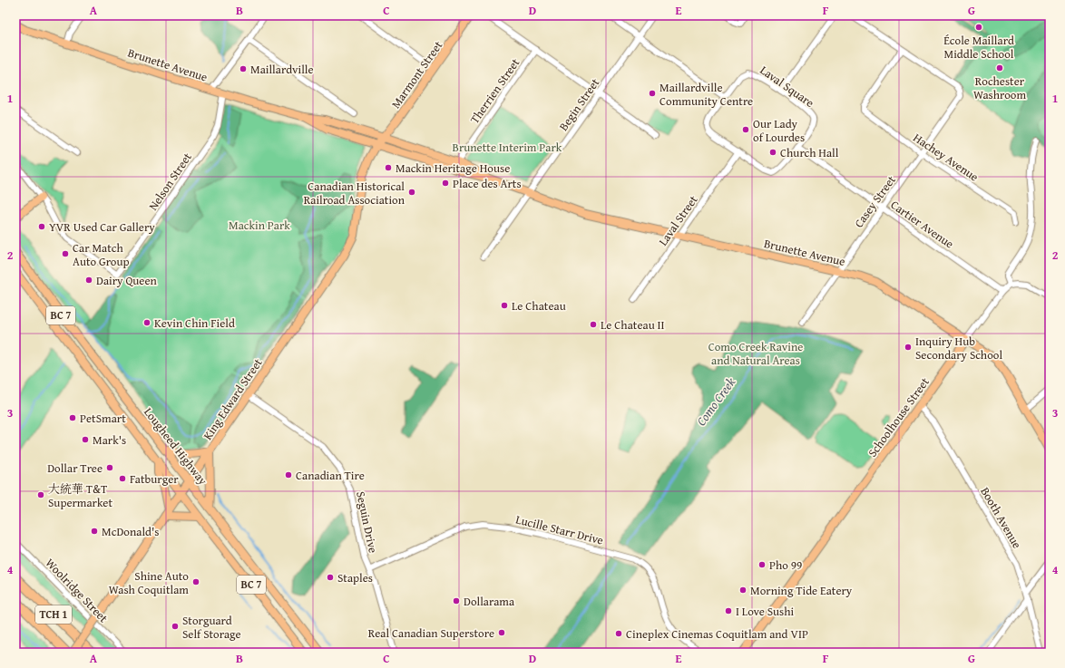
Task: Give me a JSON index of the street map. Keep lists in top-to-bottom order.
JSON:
{
  "streets": {
    "highway": ["TCH 1"],
    "main road": [
      "Brunette Avenue",
      "Marmont Street",
      "BC 7",
      "King Edward Street",
      "Schoolhouse Street",
      "Lougheed Highway"
    ],
    "street": [
      "Laval Square",
      "Therrien Street",
      "Begin Street",
      "Hachey Avenue",
      "Nelson Street",
      "Casey Street",
      "Laval Street",
      "Cartier Avenue",
      "Booth Avenue",
      "Seguin Drive",
      "Lucille Starr Drive",
      "Woolridge Street"
    ]
  },
  "crossings": [
    ["Brunette Avenue", "Marmont Street"],
    ["Brunette Avenue", "Therrien Street"],
    ["Brunette Avenue", "Begin Street"],
    ["Brunette Avenue", "Nelson Street"],
    ["Brunette Avenue", "Casey Street"],
    ["Brunette Avenue", "Laval Street"],
    ["Brunette Avenue", "King Edward Street"],
    ["Brunette Avenue", "Schoolhouse Street"],
    ["Marmont Street", "King Edward Street"],
    ["Laval Square", "Laval Street"],
    ["Laval Square", "Cartier Avenue"],
    ["Hachey Avenue", "Casey Street"],
    ["Casey Street", "Cartier Avenue"],
    ["Laval Street", "Cartier Avenue"],
    ["Cartier Avenue", "Schoolhouse Street"],
    ["King Edward Street", "Lougheed Highway"],
    ["King Edward Street", "Seguin Drive"],
    ["Schoolhouse Street", "Booth Avenue"],
    ["Seguin Drive", "Lucille Starr Drive"]
  ],
  "water": ["Como Creek"],
  "parks": ["Brunette Interim Park", "Mackin Park", "Como Creek Ravine and Natural Areas"],
  "places": [
    "École Maillard Middle School",
    "Rochester Washroom",
    "Maillardville",
    "Maillardville Community Centre",
    "Our Lady of Lourdes",
    "Church Hall",
    "Mackin Heritage House",
    "Place des Arts",
    "Canadian Historical Railroad Association",
    "YVR Used Car Gallery",
    "Car Match Auto Group",
    "Dairy Queen",
    "Le Chateau",
    "Kevin Chin Field",
    "Le Chateau II",
    "Inquiry Hub Secondary School",
    "PetSmart",
    "Mark's",
    "Dollar Tree",
    "Canadian Tire",
    "Fatburger",
    "大統華 T&T Supermarket",
    "McDonald's",
    "Pho 99",
    "Staples",
    "Shine Auto Wash Coquitlam",
    "Morning Tide Eatery",
    "Dollarama",
    "I Love Sushi",
    "Storguard Self Storage",
    "Real Canadian Superstore",
    "Cineplex Cinemas Coquitlam and VIP"
  ],
  "grid": {
    "columns": [
      "A",
      "B",
      "C",
      "D",
      "E",
      "F",
      "G"
    ],
    "rows": [
      "1",
      "2",
      "3",
      "4"
    ]
  }
}
